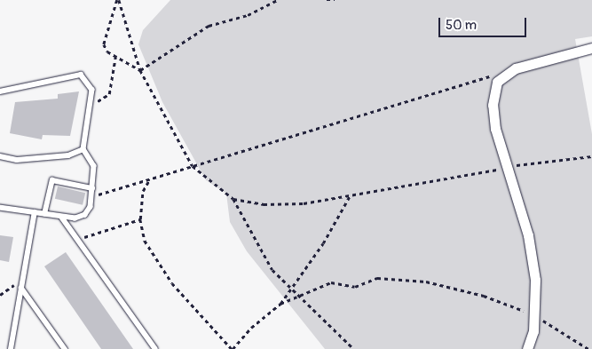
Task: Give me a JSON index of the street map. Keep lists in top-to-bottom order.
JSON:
{
  "scale_bar": "50 m"
}
